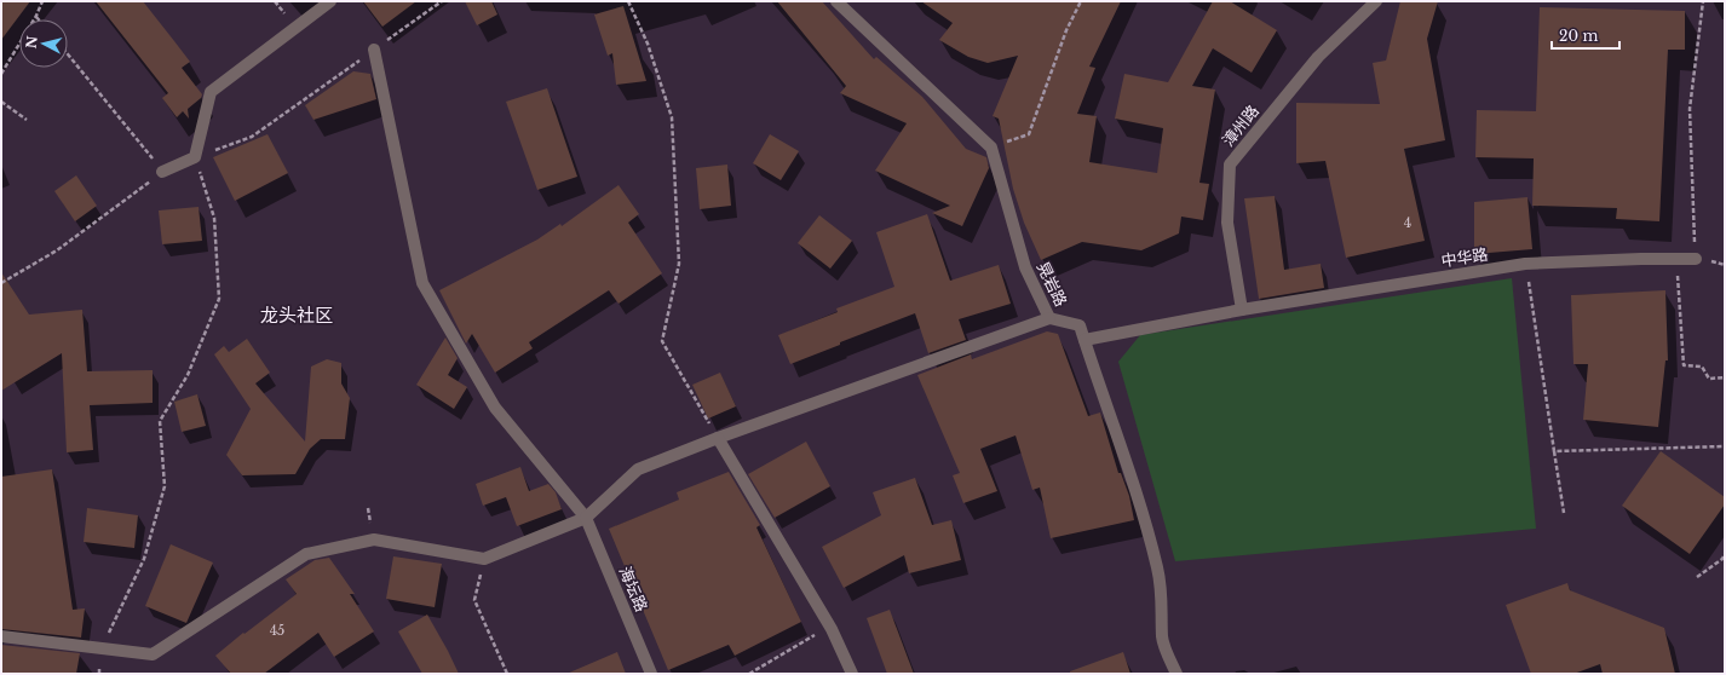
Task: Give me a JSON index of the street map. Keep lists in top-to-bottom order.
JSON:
{
  "streets": {
    "street": [
      "漳州路",
      "中华路",
      "晃岩路",
      "海坛路"
    ]
  },
  "crossings": [
    ["漳州路", "中华路"],
    ["中华路", "晃岩路"]
  ],
  "districts": ["龙头社区"],
  "house_numbers": ["4", "45"],
  "scale_bar": "20 m",
  "north": "left"
}
